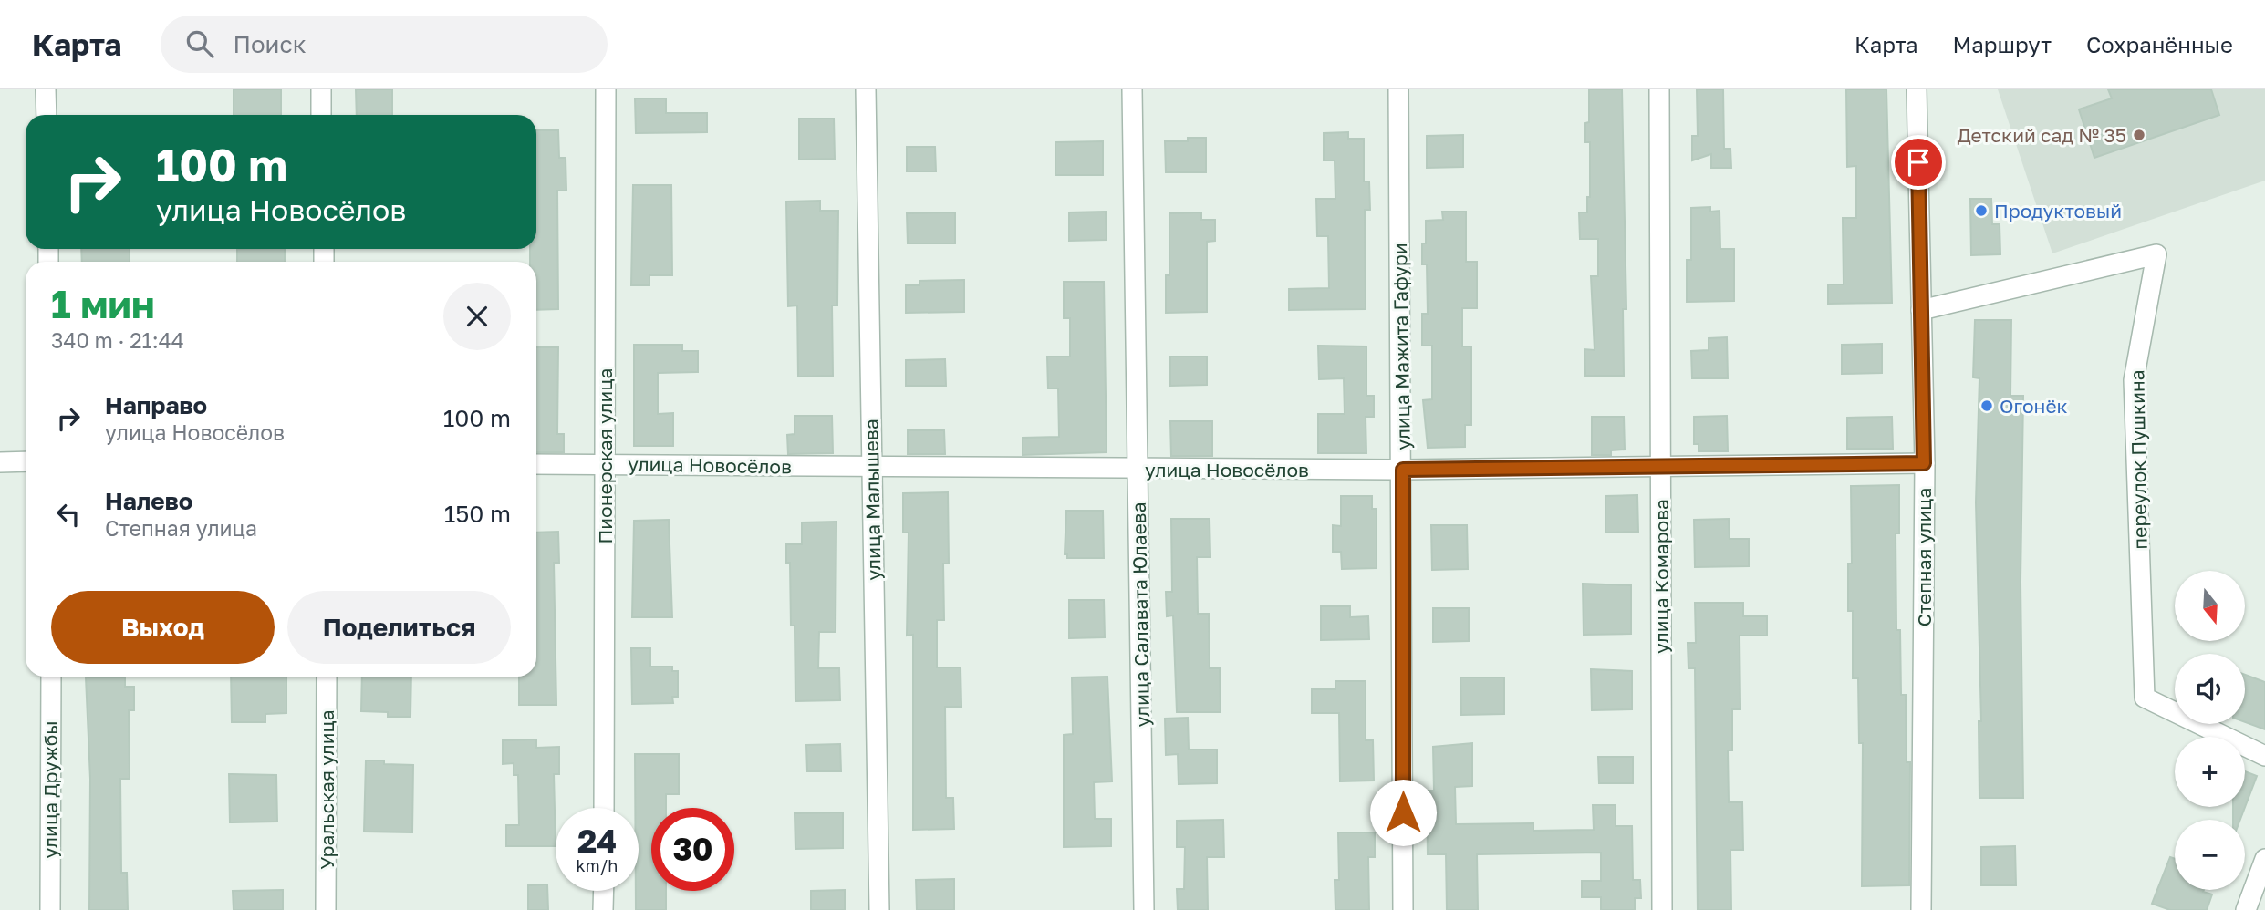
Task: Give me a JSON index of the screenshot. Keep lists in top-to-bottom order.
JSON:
{
  "streets": {
    "street": [
      "улица Мажита Гафури",
      "Пионерская улица",
      "переулок Пушкина",
      "улица Новосёлов",
      "улица Малышева",
      "Степная улица",
      "улица Комарова",
      "улица Салавата Юлаева",
      "улица Дружбы",
      "Уральская улица"
    ]
  },
  "crossings": [
    ["улица Мажита Гафури", "улица Новосёлов"],
    ["Пионерская улица", "улица Новосёлов"],
    ["переулок Пушкина", "Степная улица"],
    ["улица Новосёлов", "улица Малышева"],
    ["улица Новосёлов", "Степная улица"],
    ["улица Новосёлов", "улица Комарова"],
    ["улица Новосёлов", "улица Салавата Юлаева"]
  ],
  "places": ["Детский сад № 35", "Продуктовый", "Огонёк"],
  "north": "bottom",
  "page": {
    "header": "Карта",
    "search": "Поиск",
    "nav": ["Карта", "Маршрут", "Сохранённые"],
    "turn": ["100 m", "улица Новосёлов"],
    "heading": ["1 мин", "340 m · 21:44"],
    "list": [
      {
        "name": "Направо",
        "note": "улица Новосёлов",
        "value": "100 m"
      },
      {
        "name": "Налево",
        "note": "Степная улица",
        "value": "150 m"
      }
    ],
    "map_buttons": ["+", "−"],
    "buttons": ["Выход", "Поделиться"],
    "speed": "24 km/h",
    "limit": "30"
  }
}
